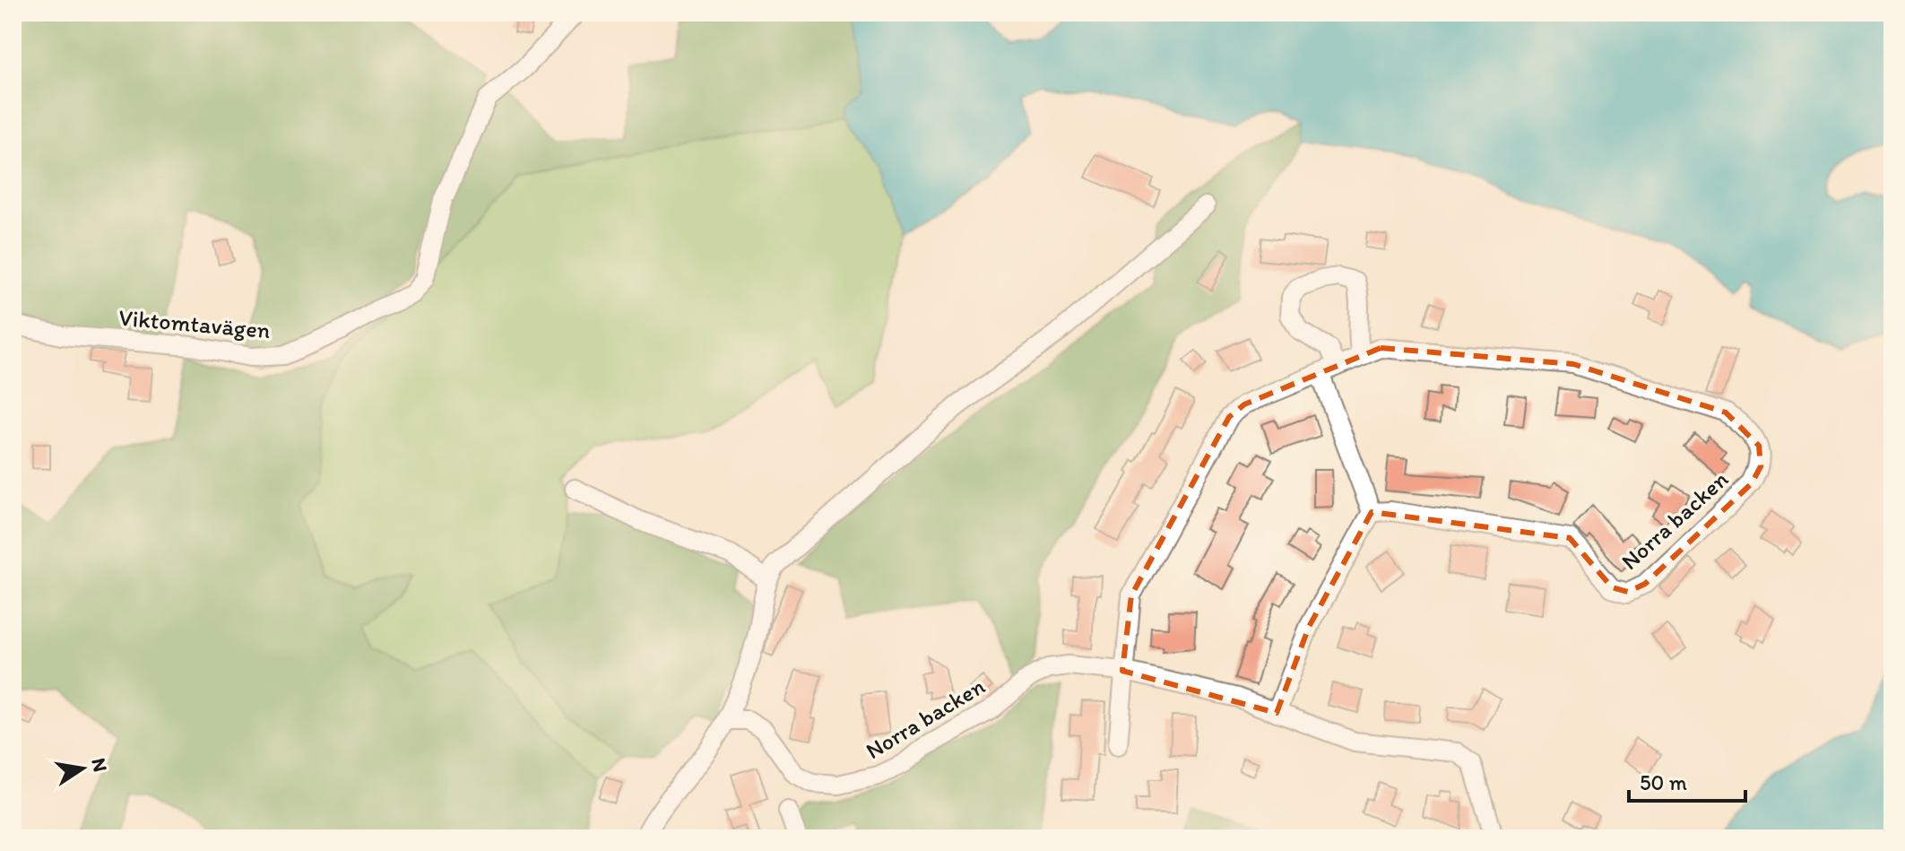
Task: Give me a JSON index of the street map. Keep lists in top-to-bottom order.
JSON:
{
  "streets": {
    "street": ["Viktomtavägen", "Norra backen"]
  },
  "scale_bar": "50 m",
  "north": "right"
}
